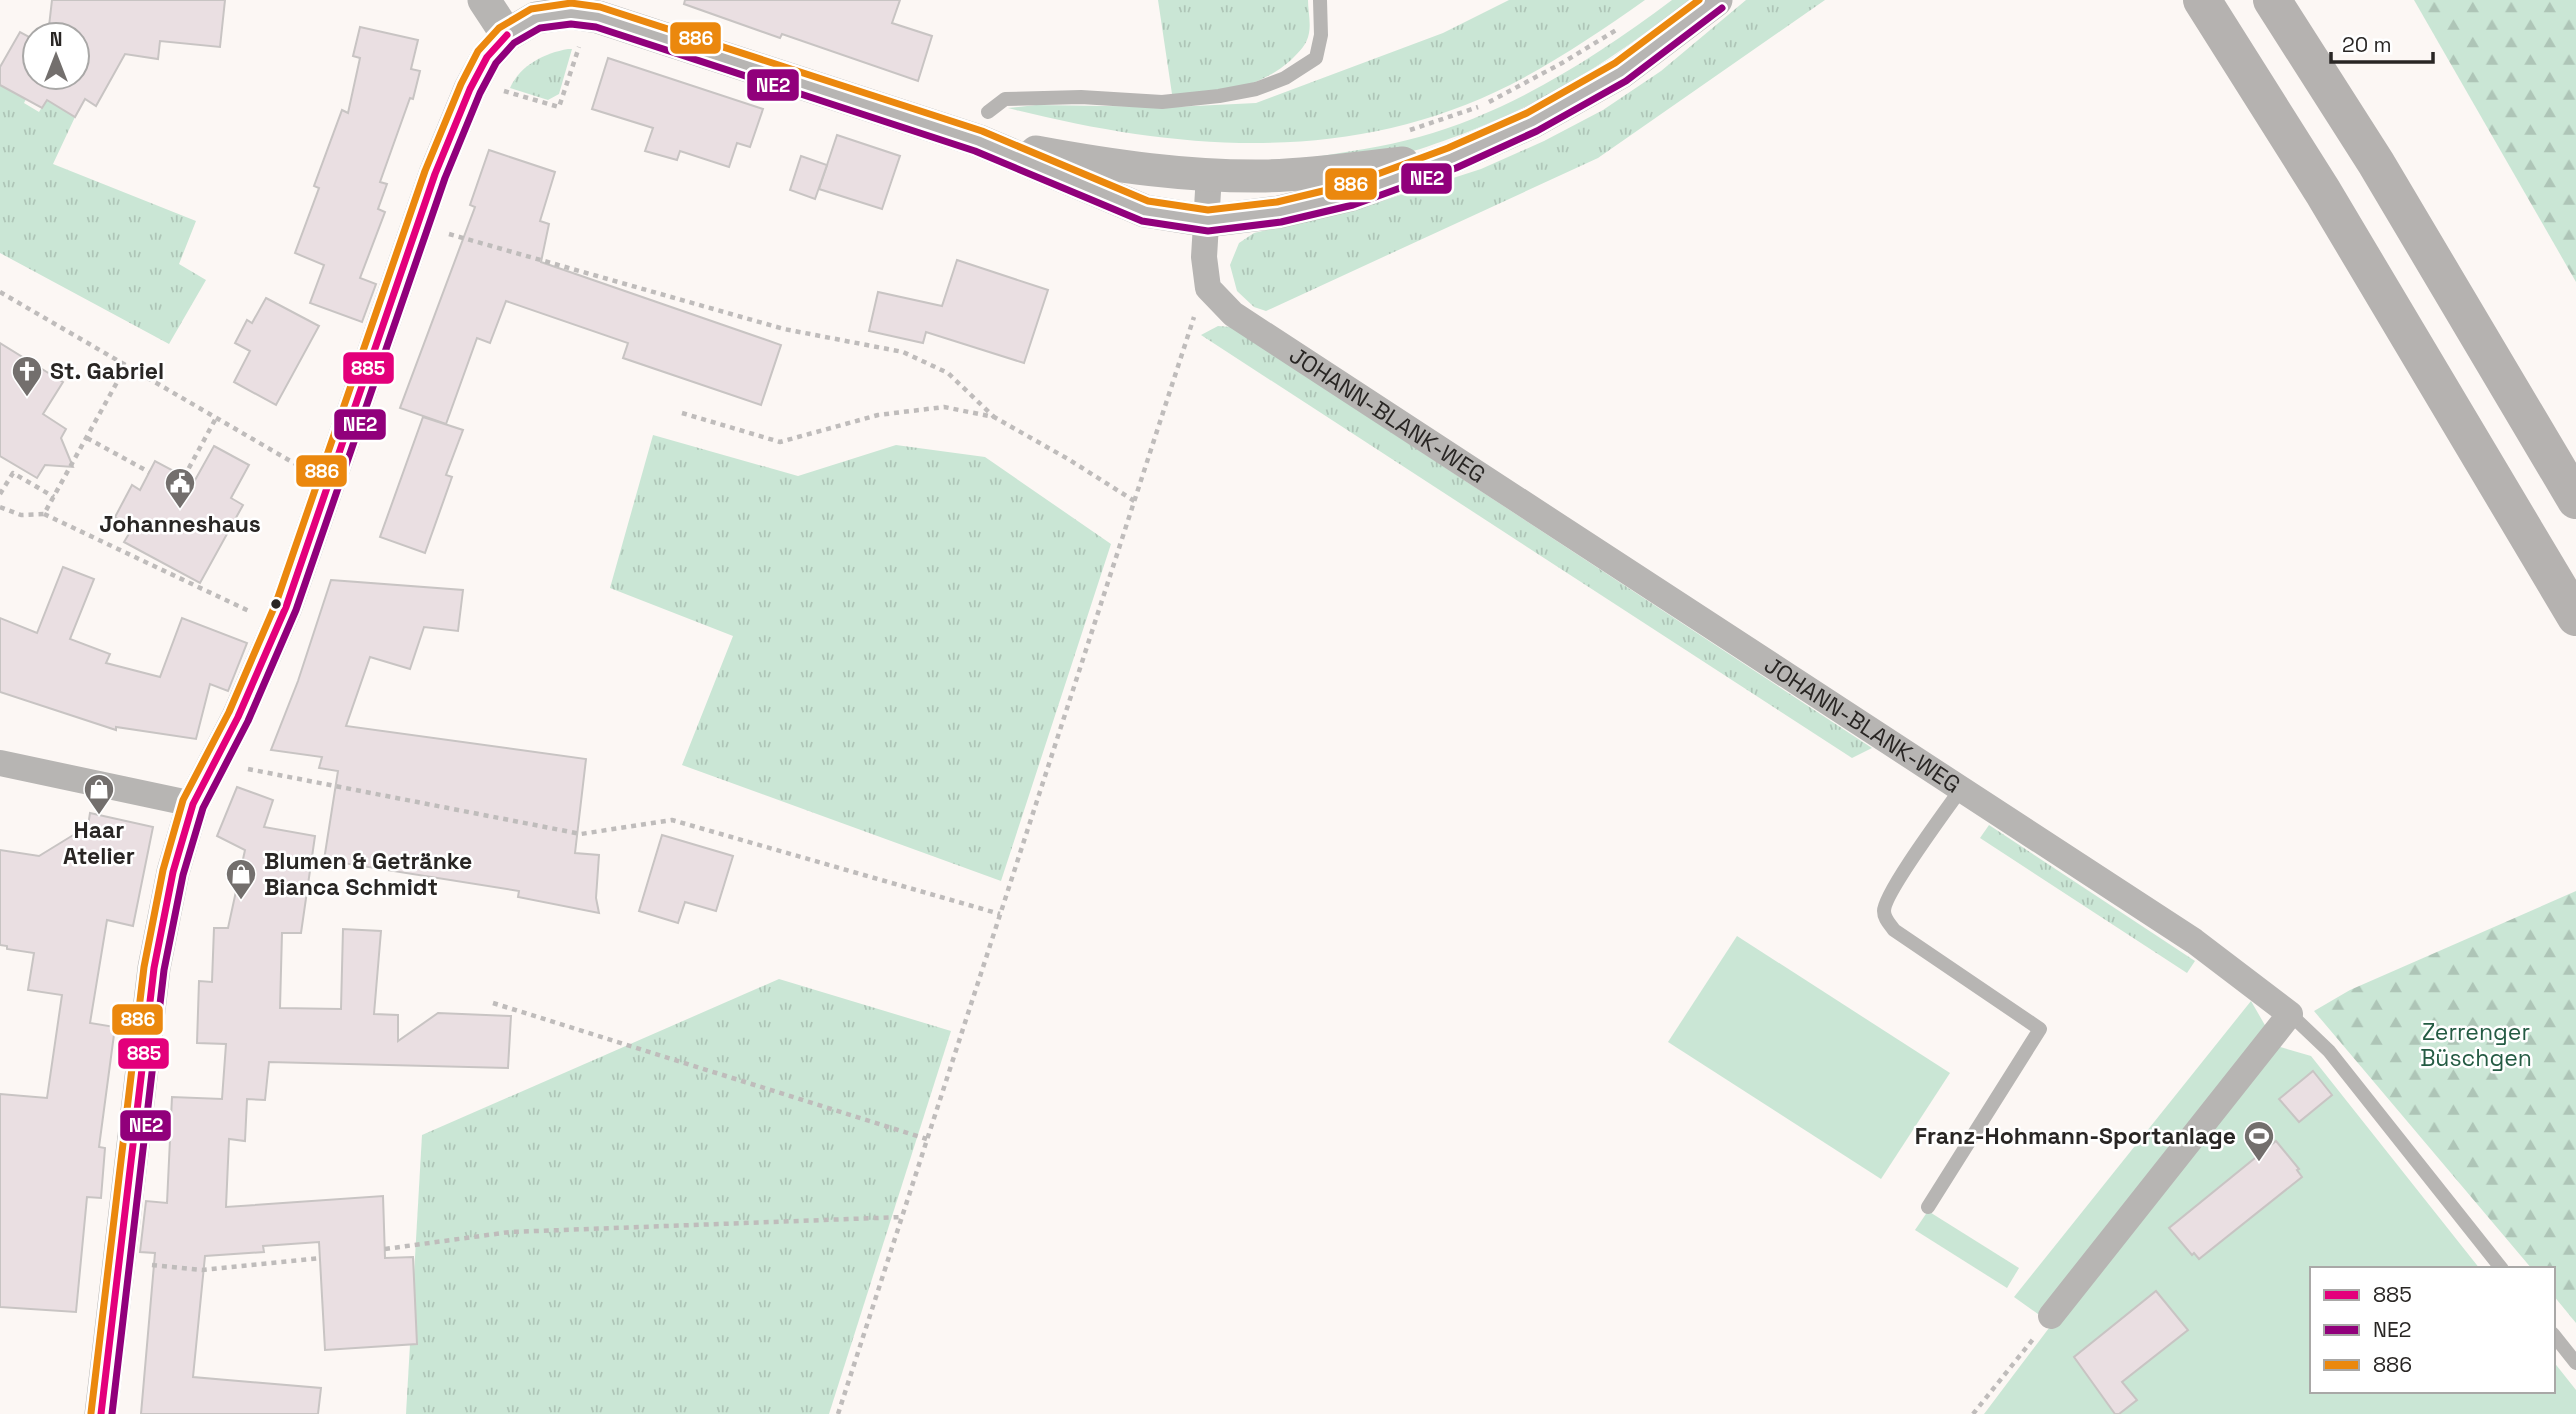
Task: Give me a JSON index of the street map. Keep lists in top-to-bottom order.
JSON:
{
  "streets": {
    "street": ["JOHANN-BLANK-WEG"]
  },
  "parks": ["Zerrenger Büschgen"],
  "places": {
    "church": ["St. Gabriel"],
    "public building": ["Johanneshaus"],
    "shop": ["Haar Atelier", "Blumen & Getränke Bianca Schmidt"],
    "sports": ["Franz-Hohmann-Sportanlage"]
  },
  "lines": ["transit line 886", "transit line NE2", "transit line 885"],
  "legend": ["885", "NE2", "886"],
  "scale_bar": "20 m",
  "north": "top"
}
